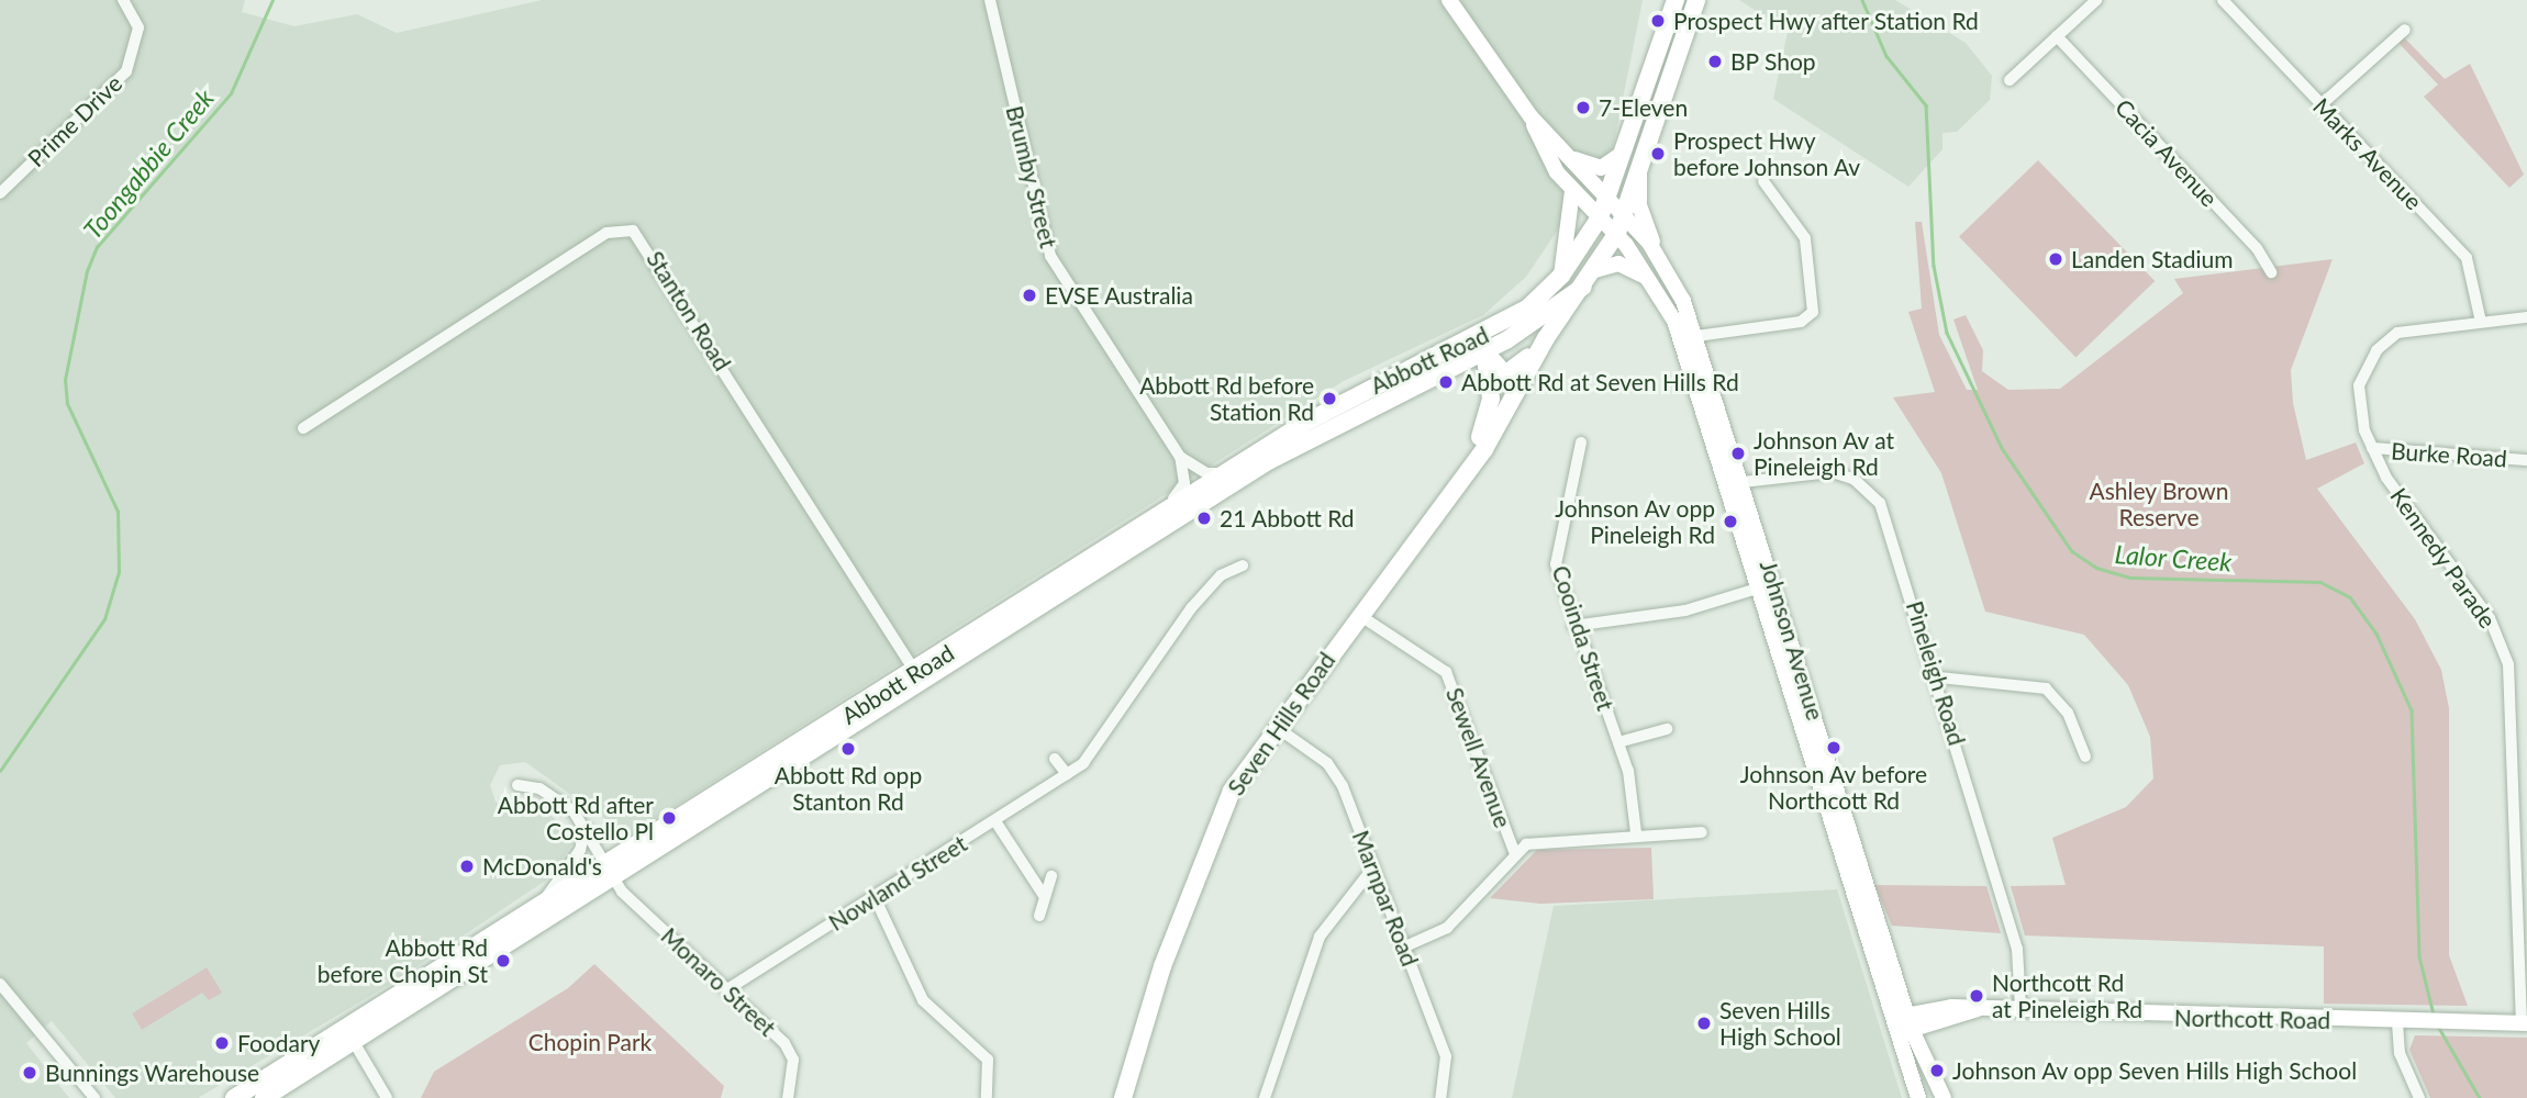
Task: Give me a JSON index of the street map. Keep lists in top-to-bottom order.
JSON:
{
  "streets": {
    "main road": [
      "Abbott Road",
      "Johnson Avenue",
      "Seven Hills Road",
      "Northcott Road"
    ],
    "street": [
      "Prime Drive",
      "Cacia Avenue",
      "Marks Avenue",
      "Brumby Street",
      "Stanton Road",
      "Burke Road",
      "Kennedy Parade",
      "Cooinda Street",
      "Pineleigh Road",
      "Sewell Avenue",
      "Nowland Street",
      "Marnpar Road",
      "Monaro Street"
    ]
  },
  "crossings": [
    ["Marks Avenue", "Kennedy Parade"],
    ["Stanton Road", "Abbott Road"],
    ["Abbott Road", "Seven Hills Road"],
    ["Abbott Road", "Monaro Street"],
    ["Burke Road", "Kennedy Parade"],
    ["Kennedy Parade", "Northcott Road"],
    ["Johnson Avenue", "Pineleigh Road"],
    ["Johnson Avenue", "Seven Hills Road"],
    ["Johnson Avenue", "Northcott Road"],
    ["Pineleigh Road", "Northcott Road"],
    ["Seven Hills Road", "Sewell Avenue"],
    ["Seven Hills Road", "Marnpar Road"],
    ["Nowland Street", "Monaro Street"]
  ],
  "water": ["Toongabbie Creek", "Lalor Creek"],
  "parks": ["Ashley Brown Reserve", "Chopin Park"],
  "places": [
    "Prospect Hwy after Station Rd",
    "BP Shop",
    "7-Eleven",
    "Prospect Hwy before Johnson Av",
    "Landen Stadium",
    "EVSE Australia",
    "Abbott Rd at Seven Hills Rd",
    "Abbott Rd before Station Rd",
    "Johnson Av at Pineleigh Rd",
    "21 Abbott Rd",
    "Johnson Av opp Pineleigh Rd",
    "Johnson Av before Northcott Rd",
    "Abbott Rd opp Stanton Rd",
    "Abbott Rd after Costello Pl",
    "McDonald's",
    "Abbott Rd before Chopin St",
    "Northcott Rd at Pineleigh Rd",
    "Seven Hills High School",
    "Foodary",
    "Johnson Av opp Seven Hills High School",
    "Bunnings Warehouse"
  ]
}
